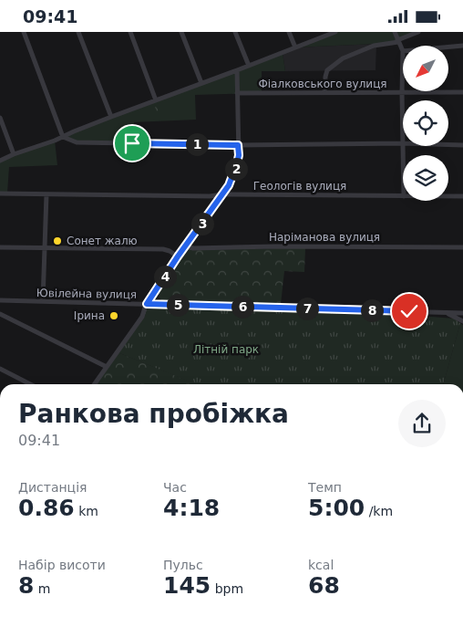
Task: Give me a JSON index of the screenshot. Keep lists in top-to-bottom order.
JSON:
{
  "streets": {
    "street": [
      "Фіалковського вулиця",
      "Геологів вулиця",
      "Наріманова вулиця",
      "Ювілейна вулиця"
    ]
  },
  "parks": ["Літній парк"],
  "places": ["Сонет жалю", "Ірина"],
  "north": "bottom left",
  "page": {
    "status": "09:41",
    "pins": [
      "1",
      "2",
      "3",
      "4",
      "5",
      "6",
      "7",
      "8"
    ],
    "heading": ["Ранкова пробіжка", "09:41"],
    "stats": [
      ["Дистанція", "0.86 km"],
      ["Час", "4:18"],
      ["Темп", "5:00 /km"],
      ["Набір висоти", "8 m"],
      ["Пульс", "145 bpm"],
      ["kcal", "68"]
    ]
  }
}
